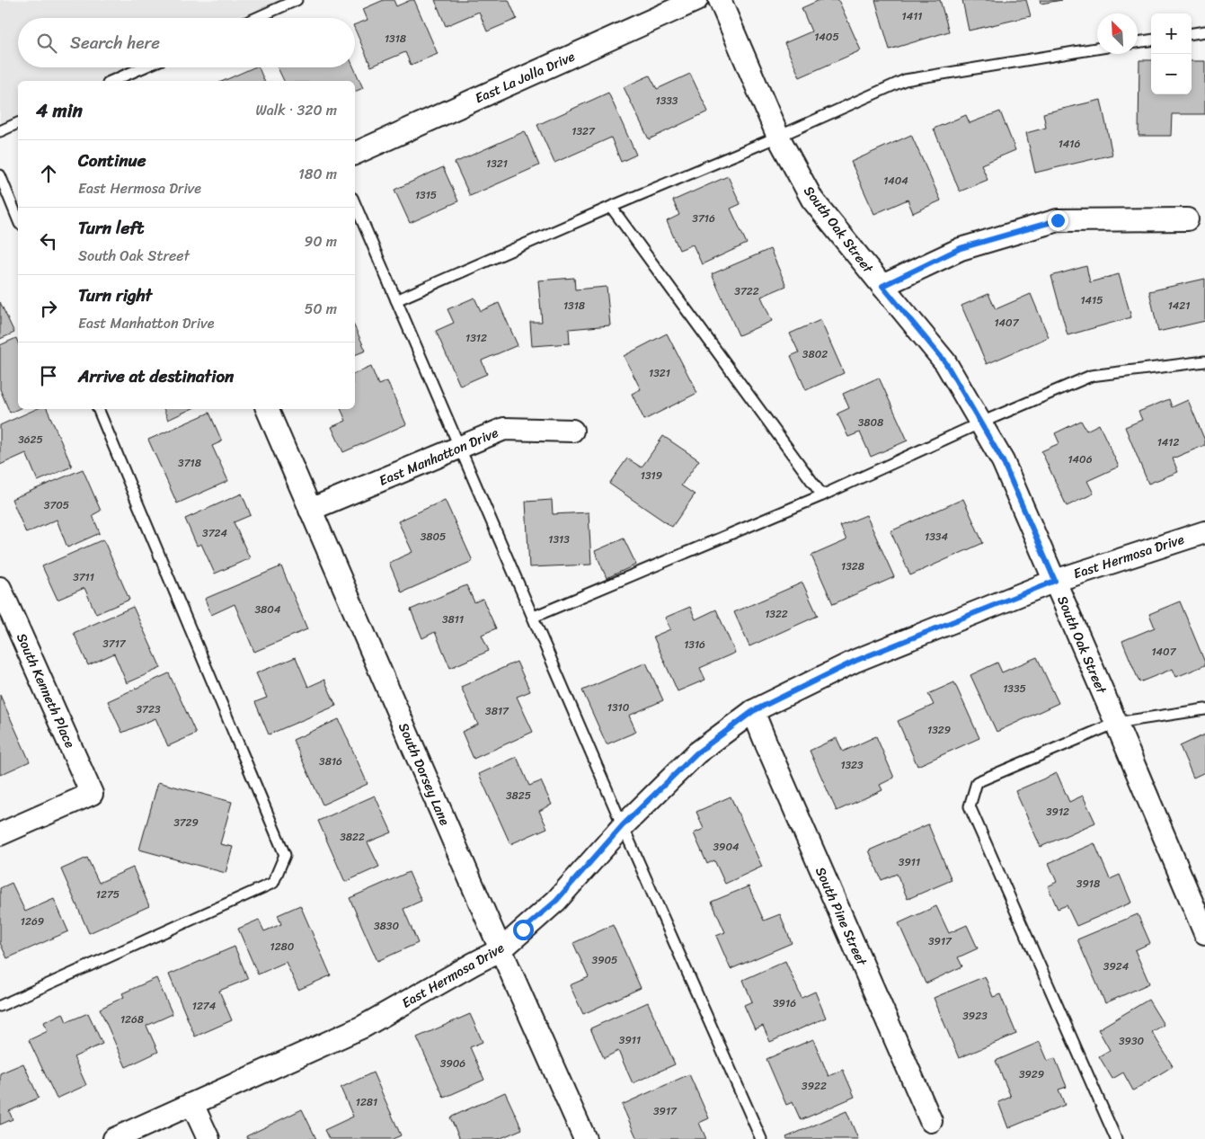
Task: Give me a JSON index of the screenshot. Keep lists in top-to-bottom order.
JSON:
{
  "streets": {
    "street": [
      "East La Jolla Drive",
      "South Oak Street",
      "East Manhatton Drive",
      "East Hermosa Drive",
      "South Kenneth Place",
      "South Dorsey Lane",
      "South Pine Street"
    ]
  },
  "crossings": [
    ["South Oak Street", "East Hermosa Drive"],
    ["East Manhatton Drive", "South Dorsey Lane"],
    ["East Hermosa Drive", "South Dorsey Lane"],
    ["East Hermosa Drive", "South Pine Street"]
  ],
  "house_numbers": [
    "1411",
    "1405",
    "1318",
    "1333",
    "1327",
    "1416",
    "1321",
    "1404",
    "1315",
    "3716",
    "3722",
    "1415",
    "1318",
    "1421",
    "1407",
    "1312",
    "3802",
    "1321",
    "3808",
    "3625",
    "1412",
    "1406",
    "3718",
    "1319",
    "3705",
    "3724",
    "3805",
    "1334",
    "1313",
    "1328",
    "3711",
    "3804",
    "1322",
    "3811",
    "3717",
    "1316",
    "1407",
    "1335",
    "1310",
    "3723",
    "3817",
    "1329",
    "3816",
    "1323",
    "3825",
    "3912",
    "3729",
    "3822",
    "3904",
    "3911",
    "3918",
    "1275",
    "1269",
    "3830",
    "3917",
    "1280",
    "3905",
    "3924",
    "3916",
    "1274",
    "3923",
    "1268",
    "3911",
    "3930",
    "3906",
    "3929",
    "3922",
    "1281",
    "3917"
  ],
  "north": "top left",
  "page": {
    "map_buttons": ["+", "−"],
    "search": "Search here",
    "heading": ["4 min", "Walk · 320 m"],
    "list": [
      ["Continue", "East Hermosa Drive", "180 m"],
      ["Turn left", "South Oak Street", "90 m"],
      ["Turn right", "East Manhatton Drive", "50 m"],
      "Arrive at destination"
    ]
  }
}
